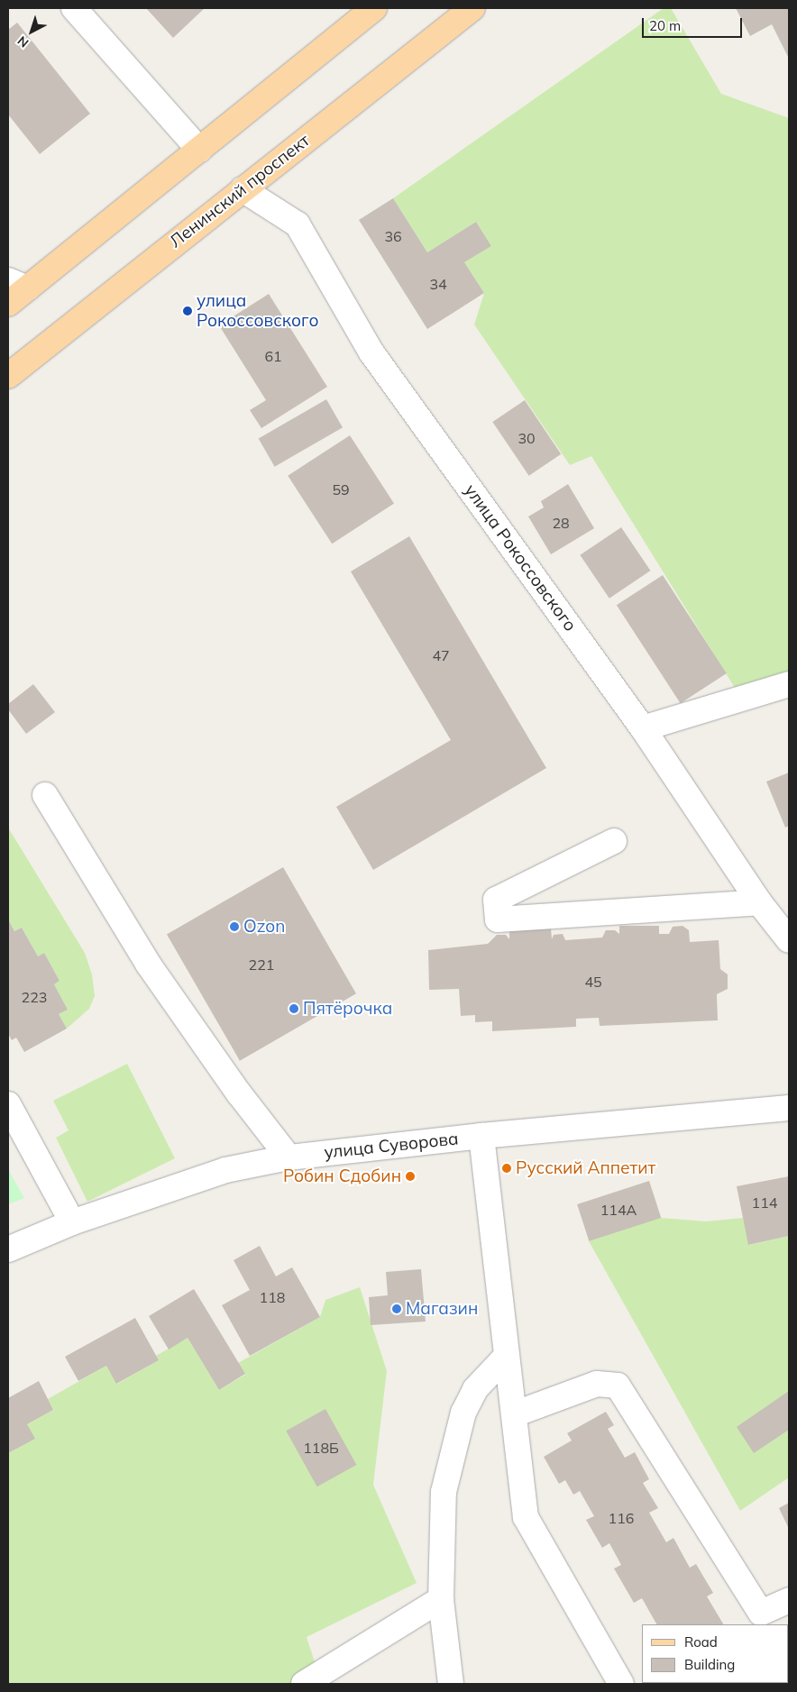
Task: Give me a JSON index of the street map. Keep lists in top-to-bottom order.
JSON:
{
  "streets": {
    "main road": ["Ленинский проспект"],
    "street": ["улица Рокоссовского", "улица Суворова"]
  },
  "crossings": [
    ["Ленинский проспект", "улица Рокоссовского"]
  ],
  "places": [
    "улица Рокоссовского",
    "Ozon",
    "Пятёрочка",
    "Русский Аппетит",
    "Робин Сдобин",
    "Магазин"
  ],
  "house_numbers": [
    "36",
    "34",
    "61",
    "30",
    "59",
    "28",
    "47",
    "221",
    "45",
    "223",
    "114",
    "114А",
    "118",
    "118Б",
    "116"
  ],
  "legend": ["Road", "Building"],
  "scale_bar": "20 m",
  "north": "bottom left"
}
